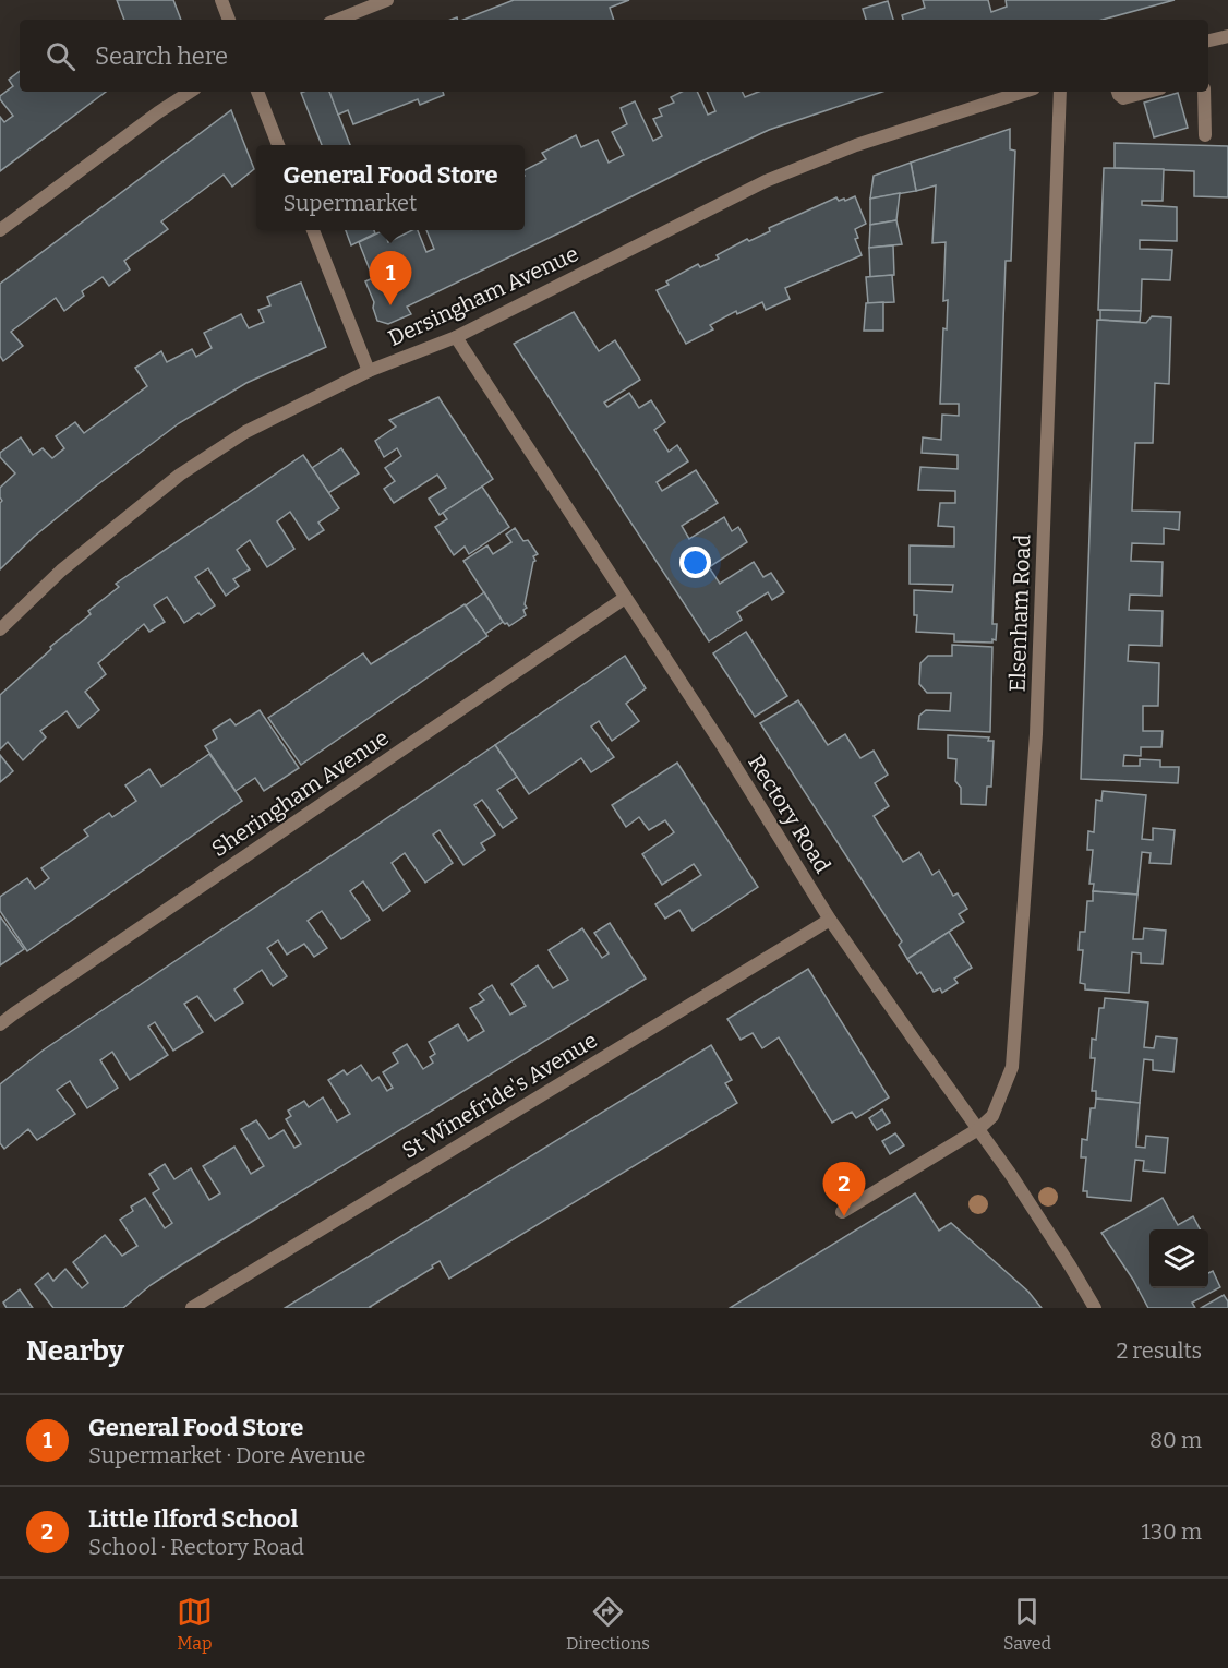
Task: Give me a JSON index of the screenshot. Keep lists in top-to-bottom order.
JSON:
{
  "streets": {
    "street": [
      "Dersingham Avenue",
      "Elsenham Road",
      "Sheringham Avenue",
      "Rectory Road",
      "St Winefride's Avenue"
    ]
  },
  "crossings": [
    ["Dersingham Avenue", "Rectory Road"],
    ["Elsenham Road", "Rectory Road"],
    ["Sheringham Avenue", "Rectory Road"],
    ["Rectory Road", "St Winefride's Avenue"]
  ],
  "page": {
    "search": "Search here",
    "popup": ["General Food Store", "Supermarket"],
    "pins": ["1", "2"],
    "heading": ["Nearby", "2 results"],
    "list": [
      {
        "mark": "1",
        "name": "General Food Store",
        "note": "Supermarket · Dore Avenue",
        "value": "80 m"
      },
      {
        "mark": "2",
        "name": "Little Ilford School",
        "note": "School · Rectory Road",
        "value": "130 m"
      }
    ],
    "nav": ["Map", "Directions", "Saved"]
  }
}
